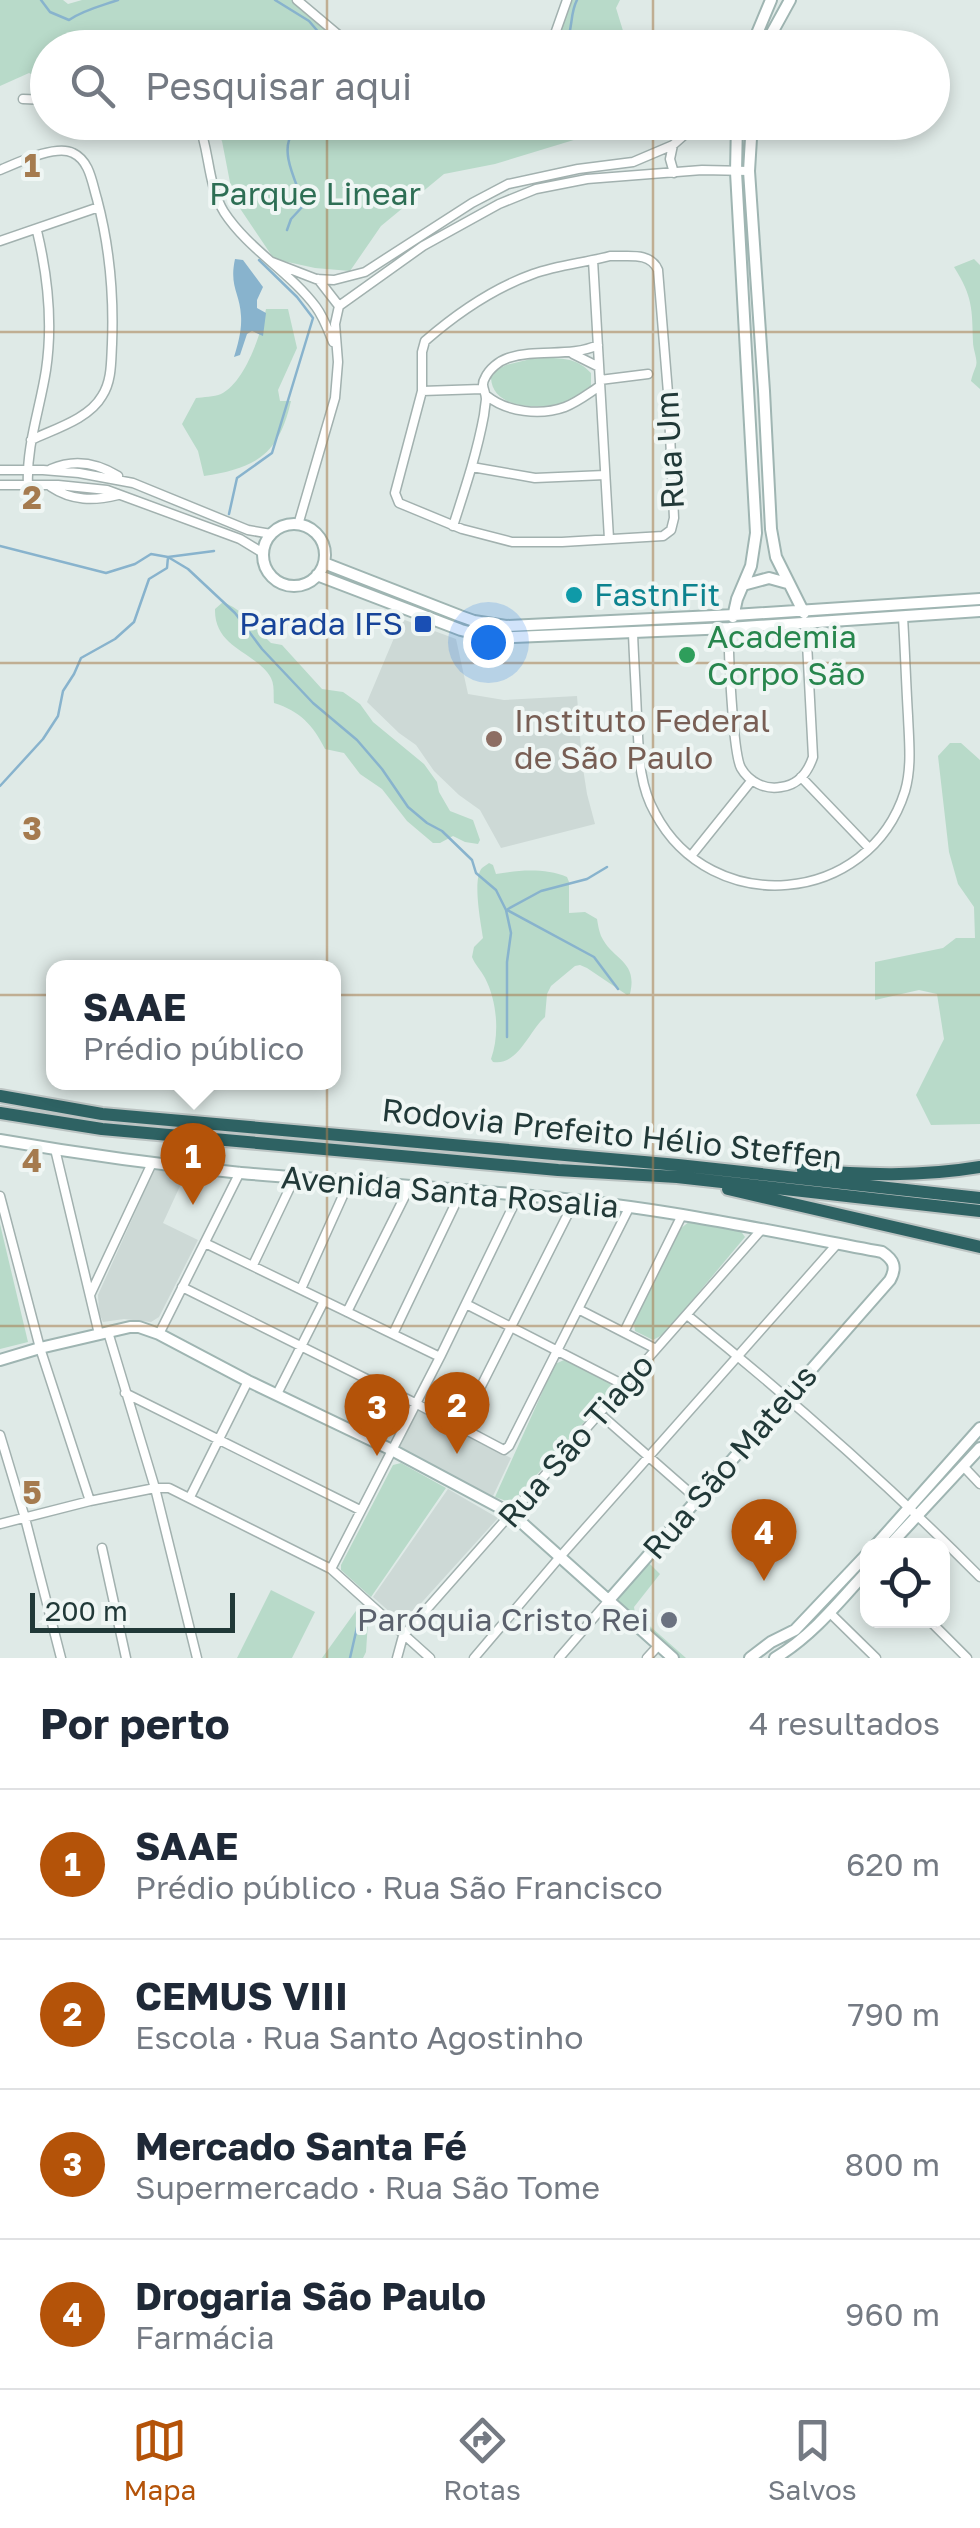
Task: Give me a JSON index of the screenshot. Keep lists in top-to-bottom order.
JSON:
{
  "streets": {
    "highway": ["Rodovia Prefeito Hélio Steffen"],
    "street": [
      "Rua Um",
      "Avenida Santa Rosalia",
      "Rua São Tiago",
      "Rua São Mateus"
    ]
  },
  "crossings": [
    ["Avenida Santa Rosalia", "Rua São Tiago"],
    ["Avenida Santa Rosalia", "Rua São Mateus"]
  ],
  "parks": ["Parque Linear"],
  "places": {
    "other": [
      "FastnFit",
      "Academia Corpo São",
      "Instituto Federal de São Paulo",
      "Paróquia Cristo Rei"
    ],
    "transit": ["Parada IFS"]
  },
  "scale_bar": "200 m",
  "page": {
    "search": "Pesquisar aqui",
    "popup": ["SAAE", "Prédio público"],
    "pins": [
      "1",
      "2",
      "3",
      "4"
    ],
    "scale": "200 m",
    "heading": ["Por perto", "4 resultados"],
    "list": [
      {
        "mark": "1",
        "name": "SAAE",
        "note": "Prédio público · Rua São Francisco",
        "value": "620 m"
      },
      {
        "mark": "2",
        "name": "CEMUS VIII",
        "note": "Escola · Rua Santo Agostinho",
        "value": "790 m"
      },
      {
        "mark": "3",
        "name": "Mercado Santa Fé",
        "note": "Supermercado · Rua São Tome",
        "value": "800 m"
      },
      {
        "mark": "4",
        "name": "Drogaria São Paulo",
        "note": "Farmácia",
        "value": "960 m"
      }
    ],
    "nav": ["Mapa", "Rotas", "Salvos"]
  },
  "grid": {
    "rows": [
      "1",
      "2",
      "3",
      "4",
      "5"
    ]
  }
}
